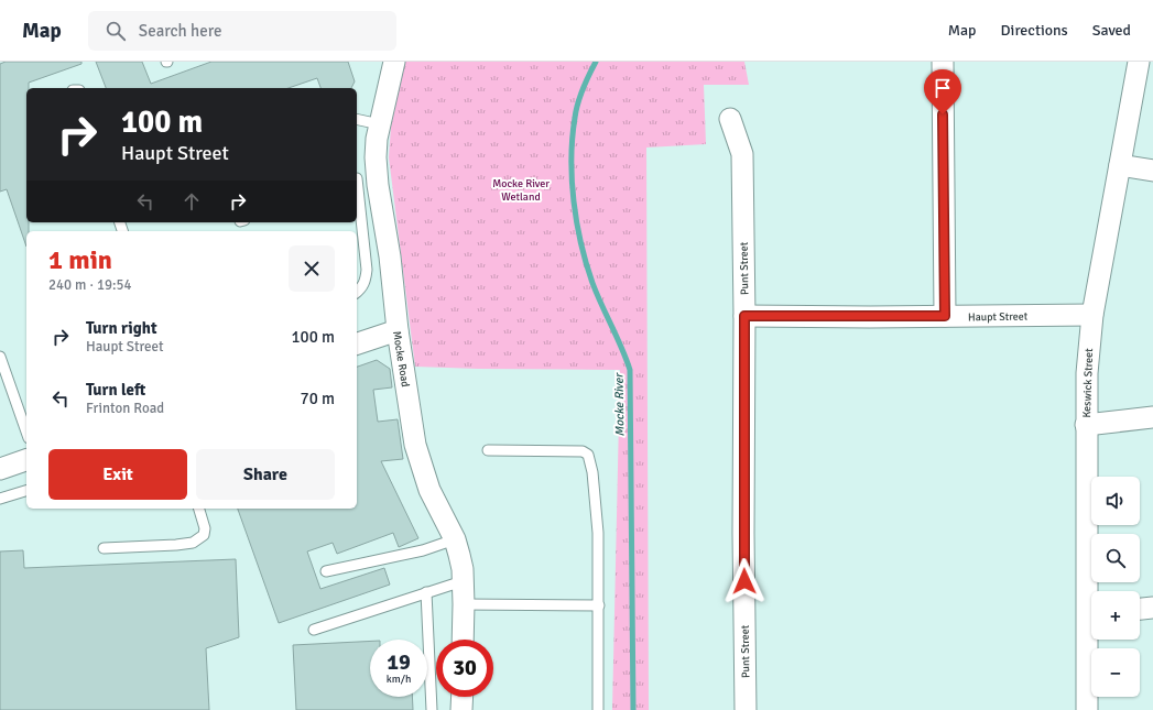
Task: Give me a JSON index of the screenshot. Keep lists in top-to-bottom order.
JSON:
{
  "streets": {
    "street": [
      "Punt Street",
      "Haupt Street",
      "Mocke Road",
      "Keswick Street"
    ]
  },
  "crossings": [
    ["Punt Street", "Haupt Street"],
    ["Haupt Street", "Keswick Street"]
  ],
  "water": ["Mocke River"],
  "parks": ["Mocke River Wetland"],
  "page": {
    "header": "Map",
    "search": "Search here",
    "nav": ["Map", "Directions", "Saved"],
    "turn": ["100 m", "Haupt Street"],
    "heading": ["1 min", "240 m · 19:54"],
    "list": [
      {
        "name": "Turn right",
        "note": "Haupt Street",
        "value": "100 m"
      },
      {
        "name": "Turn left",
        "note": "Frinton Road",
        "value": "70 m"
      }
    ],
    "buttons": ["Exit", "Share"],
    "map_buttons": ["+", "−"],
    "speed": "19 km/h",
    "limit": "30"
  }
}
